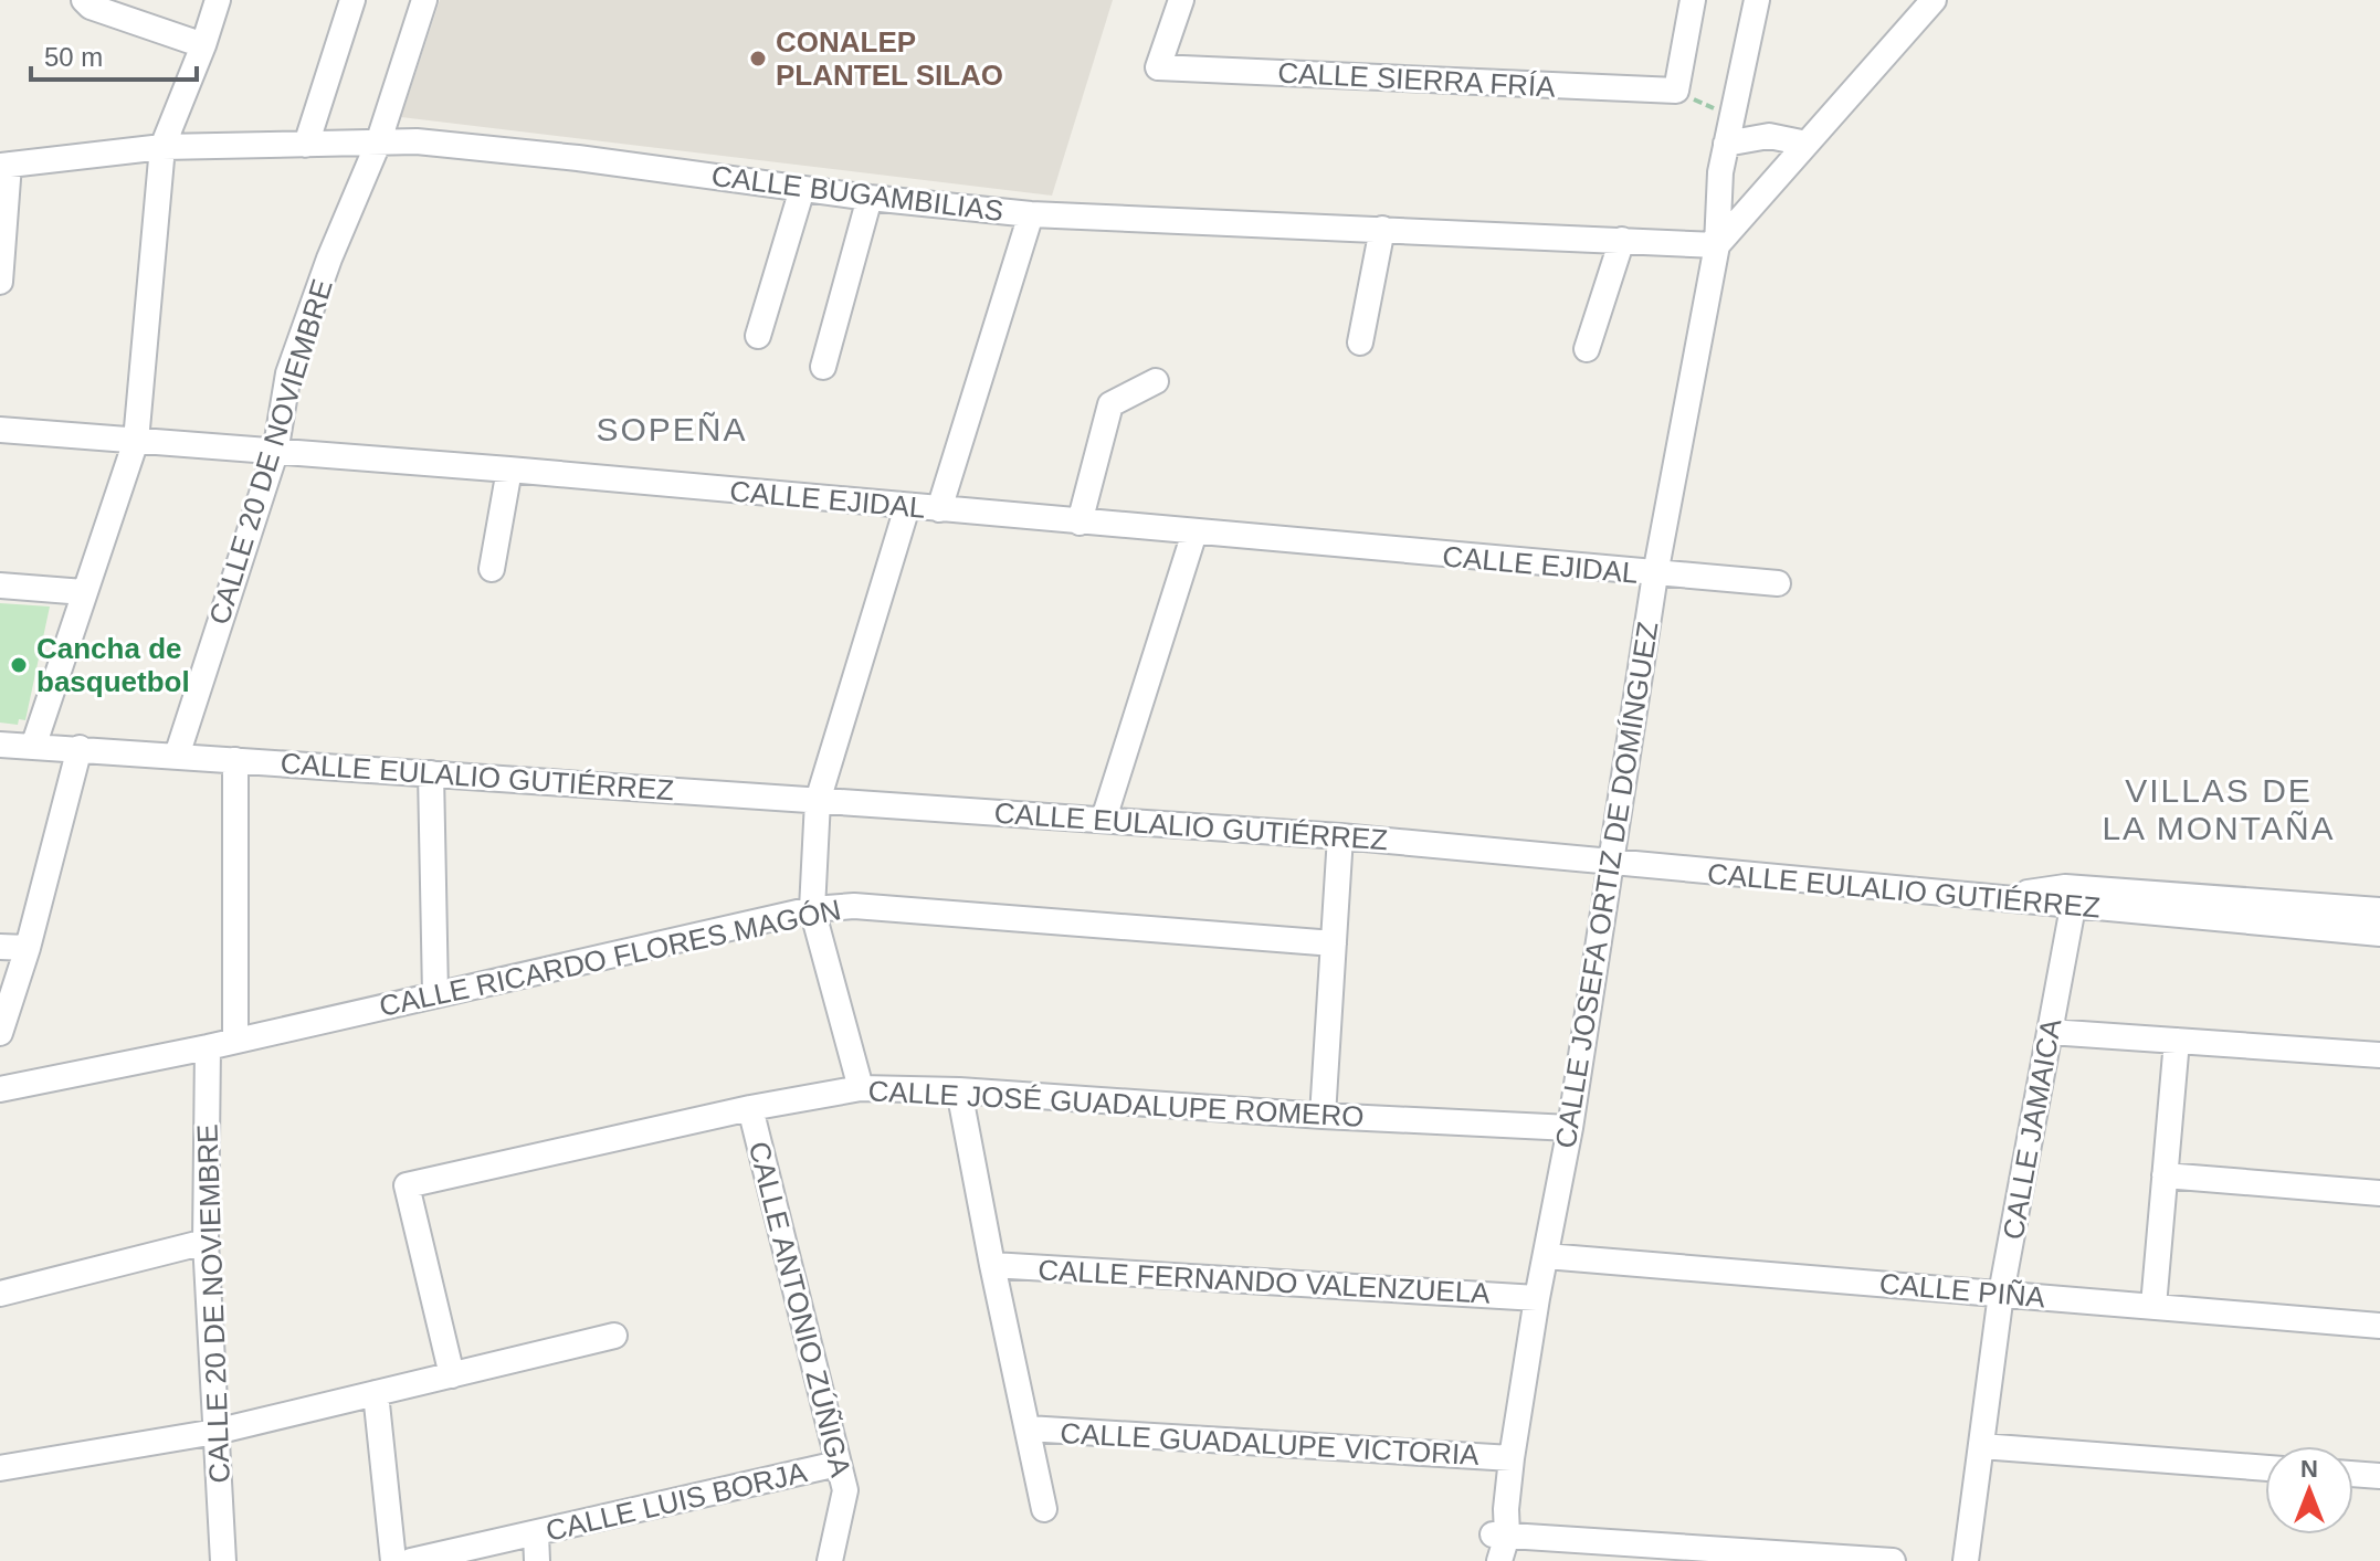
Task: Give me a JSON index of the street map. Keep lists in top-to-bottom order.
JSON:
{
  "streets": {
    "street": [
      "CALLE SIERRA FRÍA",
      "CALLE BUGAMBILIAS",
      "CALLE 20 DE NOVIEMBRE",
      "CALLE EJIDAL",
      "CALLE EULALIO GUTIÉRREZ",
      "CALLE JOSEFA ORTIZ DE DOMÍNGUEZ",
      "CALLE RICARDO FLORES MAGÓN",
      "CALLE JOSÉ GUADALUPE ROMERO",
      "CALLE JAMAICA",
      "CALLE FERNANDO VALENZUELA",
      "CALLE PIÑA",
      "CALLE ANTONIO ZÚÑIGA",
      "CALLE GUADALUPE VICTORIA",
      "CALLE LUIS BORJA"
    ]
  },
  "crossings": [
    ["CALLE BUGAMBILIAS", "CALLE 20 DE NOVIEMBRE"],
    ["CALLE BUGAMBILIAS", "CALLE JOSEFA ORTIZ DE DOMÍNGUEZ"],
    ["CALLE 20 DE NOVIEMBRE", "CALLE EJIDAL"],
    ["CALLE 20 DE NOVIEMBRE", "CALLE EULALIO GUTIÉRREZ"],
    ["CALLE 20 DE NOVIEMBRE", "CALLE RICARDO FLORES MAGÓN"],
    ["CALLE EJIDAL", "CALLE JOSEFA ORTIZ DE DOMÍNGUEZ"],
    ["CALLE EULALIO GUTIÉRREZ", "CALLE JOSEFA ORTIZ DE DOMÍNGUEZ"],
    ["CALLE EULALIO GUTIÉRREZ", "CALLE JAMAICA"],
    ["CALLE JOSEFA ORTIZ DE DOMÍNGUEZ", "CALLE JOSÉ GUADALUPE ROMERO"],
    ["CALLE JOSEFA ORTIZ DE DOMÍNGUEZ", "CALLE FERNANDO VALENZUELA"],
    ["CALLE JOSEFA ORTIZ DE DOMÍNGUEZ", "CALLE PIÑA"],
    ["CALLE JOSEFA ORTIZ DE DOMÍNGUEZ", "CALLE GUADALUPE VICTORIA"],
    ["CALLE JOSÉ GUADALUPE ROMERO", "CALLE ANTONIO ZÚÑIGA"],
    ["CALLE JAMAICA", "CALLE PIÑA"],
    ["CALLE ANTONIO ZÚÑIGA", "CALLE LUIS BORJA"]
  ],
  "districts": ["SOPEÑA", "VILLAS DE LA MONTAÑA"],
  "places": ["CONALEP PLANTEL SILAO", "Cancha de basquetbol"],
  "scale_bar": "50 m",
  "north": "top"
}
